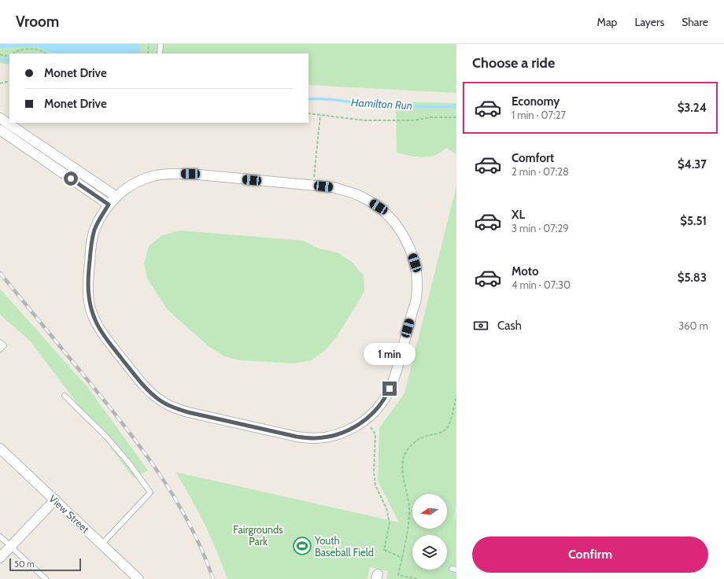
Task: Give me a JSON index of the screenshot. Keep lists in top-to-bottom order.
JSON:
{
  "streets": {
    "street": ["View Street"]
  },
  "water": ["Hamilton Run"],
  "parks": ["Fairgrounds Park"],
  "places": {
    "sports": ["Youth Baseball Field"]
  },
  "scale_bar": "50 m",
  "north": "left",
  "page": {
    "header": "Vroom",
    "nav": ["Map", "Layers", "Share"],
    "heading": "Choose a ride",
    "banner": ["Monet Drive", "Monet Drive"],
    "list": [
      {
        "name": "Economy",
        "note": "1 min · 07:27",
        "value": "$3.24"
      },
      {
        "name": "Comfort",
        "note": "2 min · 07:28",
        "value": "$4.37"
      },
      {
        "name": "XL",
        "note": "3 min · 07:29",
        "value": "$5.51"
      },
      {
        "name": "Moto",
        "note": "4 min · 07:30",
        "value": "$5.83"
      }
    ],
    "pay": ["Cash", "360 m"],
    "bubble": "1 min",
    "buttons": "Confirm",
    "scale": "50 m"
  }
}
